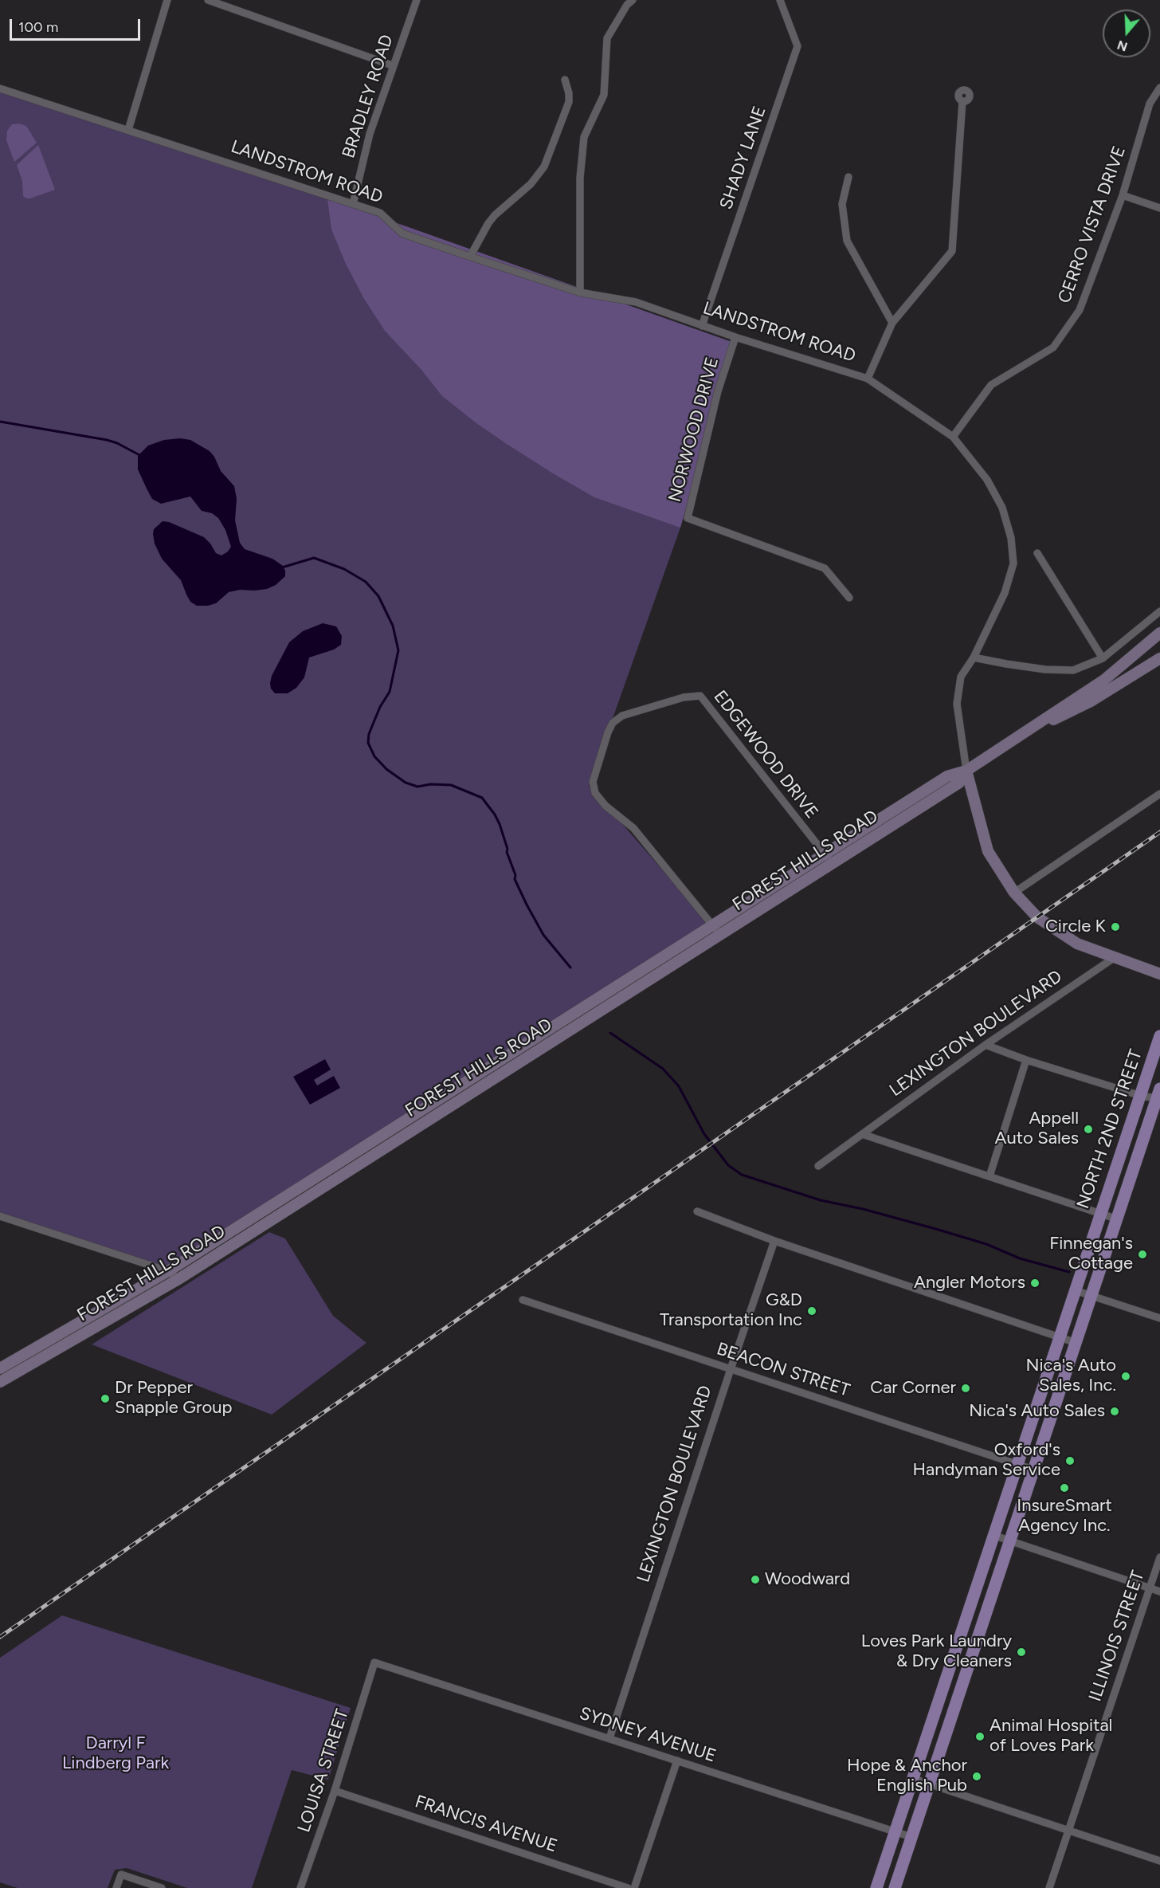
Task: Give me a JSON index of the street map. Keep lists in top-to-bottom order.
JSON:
{
  "streets": {
    "main road": ["NORTH 2ND STREET"],
    "street": [
      "BRADLEY ROAD",
      "SHADY LANE",
      "LANDSTROM ROAD",
      "CERRO VISTA DRIVE",
      "NORWOOD DRIVE",
      "EDGEWOOD DRIVE",
      "FOREST HILLS ROAD",
      "LEXINGTON BOULEVARD",
      "BEACON STREET",
      "ILLINOIS STREET",
      "SYDNEY AVENUE",
      "LOUISA STREET",
      "FRANCIS AVENUE"
    ]
  },
  "crossings": [
    ["BRADLEY ROAD", "LANDSTROM ROAD"],
    ["SHADY LANE", "LANDSTROM ROAD"],
    ["LANDSTROM ROAD", "CERRO VISTA DRIVE"],
    ["LANDSTROM ROAD", "NORWOOD DRIVE"],
    ["LANDSTROM ROAD", "FOREST HILLS ROAD"],
    ["LANDSTROM ROAD", "LEXINGTON BOULEVARD"],
    ["EDGEWOOD DRIVE", "FOREST HILLS ROAD"],
    ["LEXINGTON BOULEVARD", "BEACON STREET"],
    ["LEXINGTON BOULEVARD", "SYDNEY AVENUE"],
    ["NORTH 2ND STREET", "BEACON STREET"],
    ["NORTH 2ND STREET", "SYDNEY AVENUE"],
    ["SYDNEY AVENUE", "LOUISA STREET"],
    ["LOUISA STREET", "FRANCIS AVENUE"]
  ],
  "parks": ["Darryl F Lindberg Park"],
  "places": [
    "Circle K",
    "Appell Auto Sales",
    "Finnegan's Cottage",
    "Angler Motors",
    "G&D Transportation Inc",
    "Nica's Auto Sales, Inc.",
    "Car Corner",
    "Dr Pepper Snapple Group",
    "Nica's Auto Sales",
    "Oxford's Handyman Service",
    "InsureSmart Agency Inc.",
    "Woodward",
    "Loves Park Laundry & Dry Cleaners",
    "Animal Hospital of Loves Park",
    "Hope & Anchor English Pub"
  ],
  "scale_bar": "100 m",
  "north": "bottom"
}
